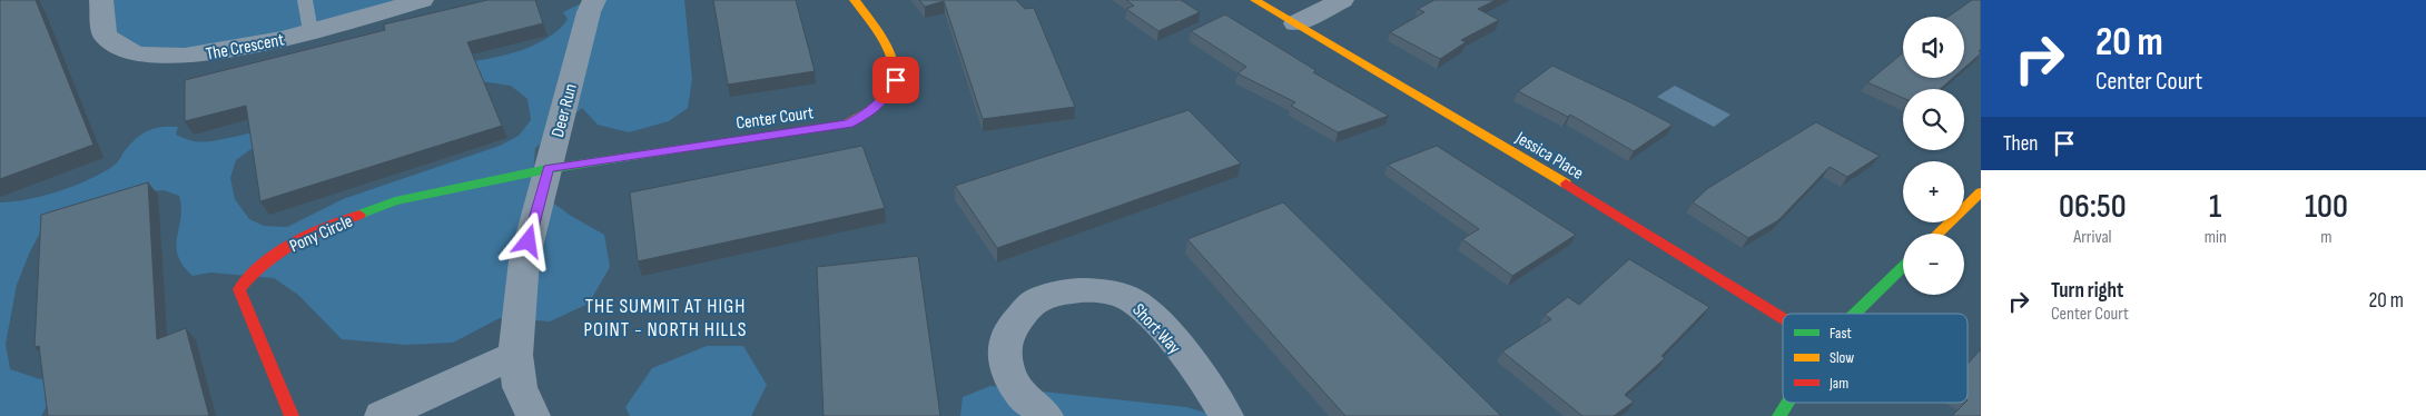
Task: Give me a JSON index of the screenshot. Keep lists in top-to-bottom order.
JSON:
{
  "streets": {
    "street": [
      "The Crescent",
      "Deer Run",
      "Center Court",
      "Jessica Place",
      "Pony Circle",
      "Short Way"
    ]
  },
  "crossings": [
    ["Deer Run", "Center Court"],
    ["Deer Run", "Pony Circle"],
    ["Center Court", "Pony Circle"]
  ],
  "districts": ["THE SUMMIT AT HIGH POINT - NORTH HILLS"],
  "legend": ["Fast", "Slow", "Jam"],
  "page": {
    "turn": ["20 m", "Center Court"],
    "map_buttons": ["+", "−"],
    "then": "Then",
    "eta": [
      "06:50",
      "Arrival",
      "1",
      "min",
      "100",
      "m"
    ],
    "list": [
      {
        "name": "Turn right",
        "note": "Center Court",
        "value": "20 m"
      }
    ]
  }
}
